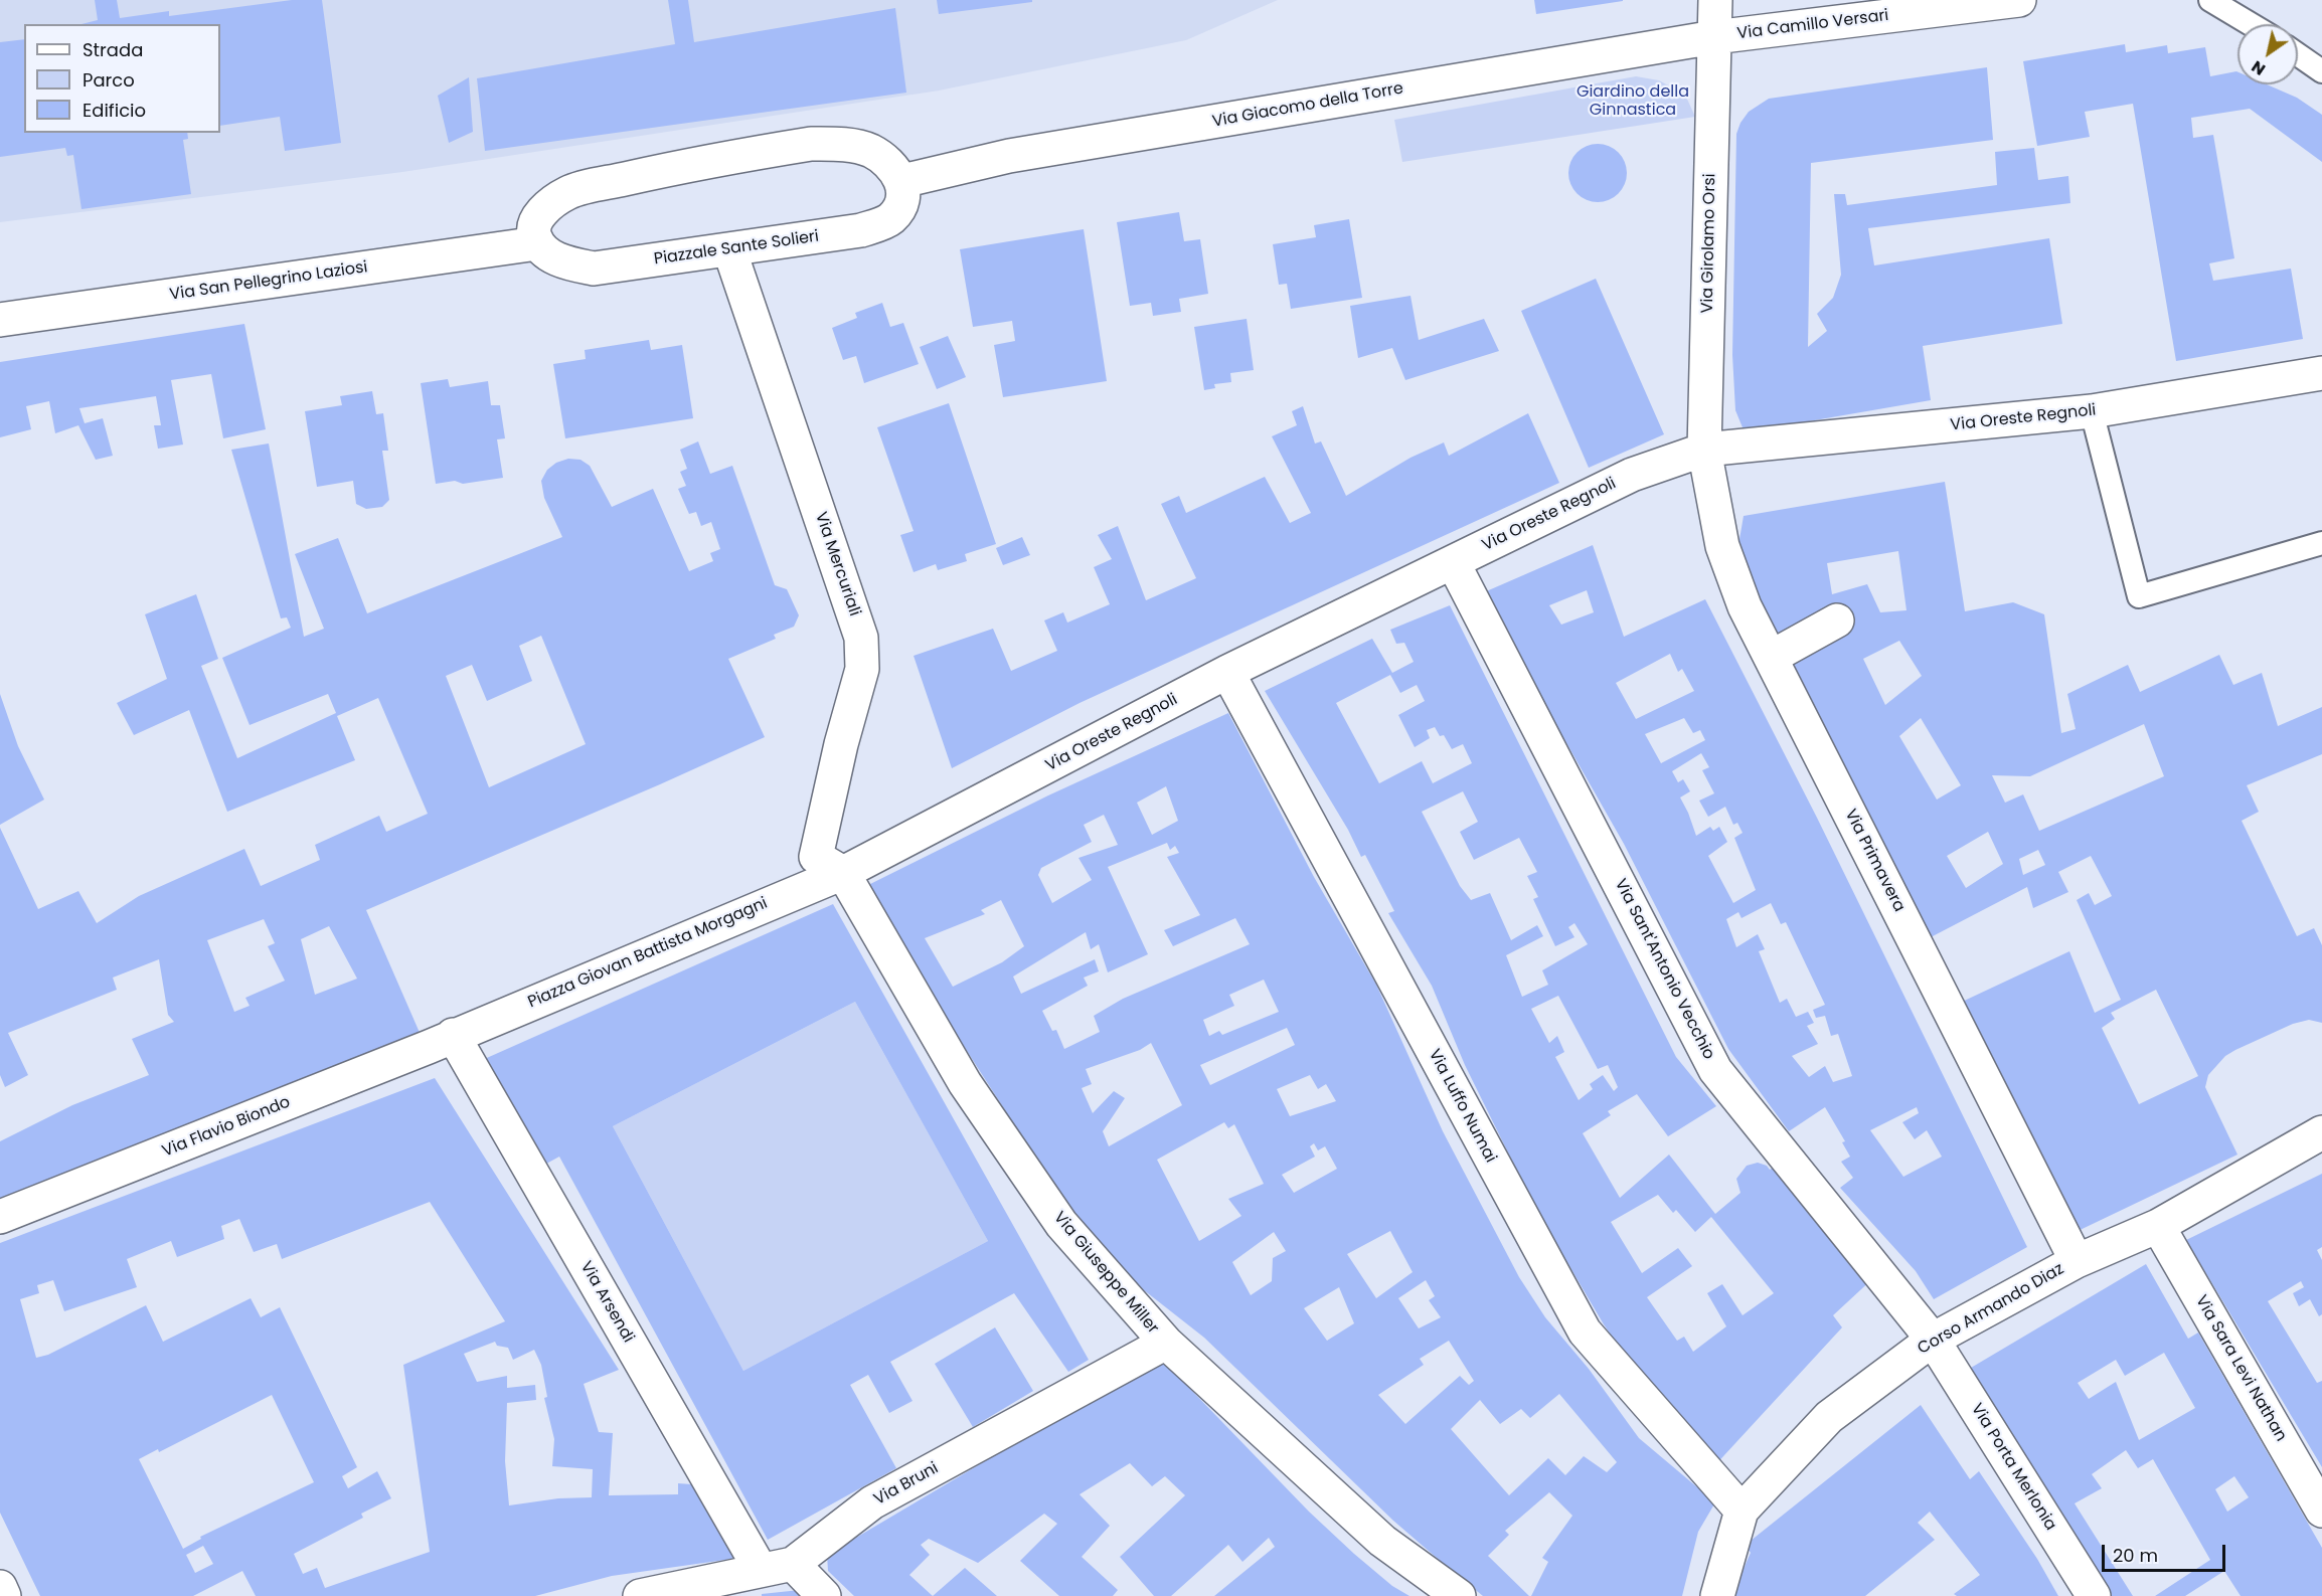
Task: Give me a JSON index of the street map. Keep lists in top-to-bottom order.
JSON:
{
  "streets": {
    "street": [
      "Via Camillo Versari",
      "Via Giacomo della Torre",
      "Via Girolamo Orsi",
      "Piazzale Sante Solieri",
      "Via San Pellegrino Laziosi",
      "Via Oreste Regnoli",
      "Via Mercuriali",
      "Via Primavera",
      "Piazza Giovan Battista Morgagni",
      "Via Sant'Antonio Vecchio",
      "Via Luffo Numai",
      "Via Flavio Biondo",
      "Via Giuseppe Miller",
      "Via Arsendi",
      "Corso Armando Diaz",
      "Via Sara Levi Nathan",
      "Via Porta Merlonia",
      "Via Bruni"
    ]
  },
  "crossings": [
    ["Via Camillo Versari", "Via Giacomo della Torre"],
    ["Via Camillo Versari", "Via Girolamo Orsi"],
    ["Via Giacomo della Torre", "Via Girolamo Orsi"],
    ["Via Giacomo della Torre", "Piazzale Sante Solieri"],
    ["Via Girolamo Orsi", "Via Oreste Regnoli"],
    ["Via Girolamo Orsi", "Via Primavera"],
    ["Piazzale Sante Solieri", "Via San Pellegrino Laziosi"],
    ["Piazzale Sante Solieri", "Via Mercuriali"],
    ["Via Oreste Regnoli", "Via Mercuriali"],
    ["Via Oreste Regnoli", "Via Primavera"],
    ["Via Oreste Regnoli", "Piazza Giovan Battista Morgagni"],
    ["Via Oreste Regnoli", "Via Sant'Antonio Vecchio"],
    ["Via Oreste Regnoli", "Via Luffo Numai"],
    ["Via Oreste Regnoli", "Via Giuseppe Miller"],
    ["Via Mercuriali", "Piazza Giovan Battista Morgagni"],
    ["Via Mercuriali", "Via Giuseppe Miller"],
    ["Via Primavera", "Corso Armando Diaz"],
    ["Piazza Giovan Battista Morgagni", "Via Flavio Biondo"],
    ["Piazza Giovan Battista Morgagni", "Via Giuseppe Miller"],
    ["Piazza Giovan Battista Morgagni", "Via Arsendi"],
    ["Via Sant'Antonio Vecchio", "Corso Armando Diaz"],
    ["Via Sant'Antonio Vecchio", "Via Porta Merlonia"],
    ["Via Luffo Numai", "Corso Armando Diaz"],
    ["Via Flavio Biondo", "Via Arsendi"],
    ["Via Giuseppe Miller", "Via Bruni"],
    ["Via Arsendi", "Via Bruni"],
    ["Corso Armando Diaz", "Via Sara Levi Nathan"],
    ["Corso Armando Diaz", "Via Porta Merlonia"]
  ],
  "parks": ["Giardino della Ginnastica"],
  "legend": ["Strada", "Parco", "Edificio"],
  "scale_bar": "20 m",
  "north": "bottom left"
}
